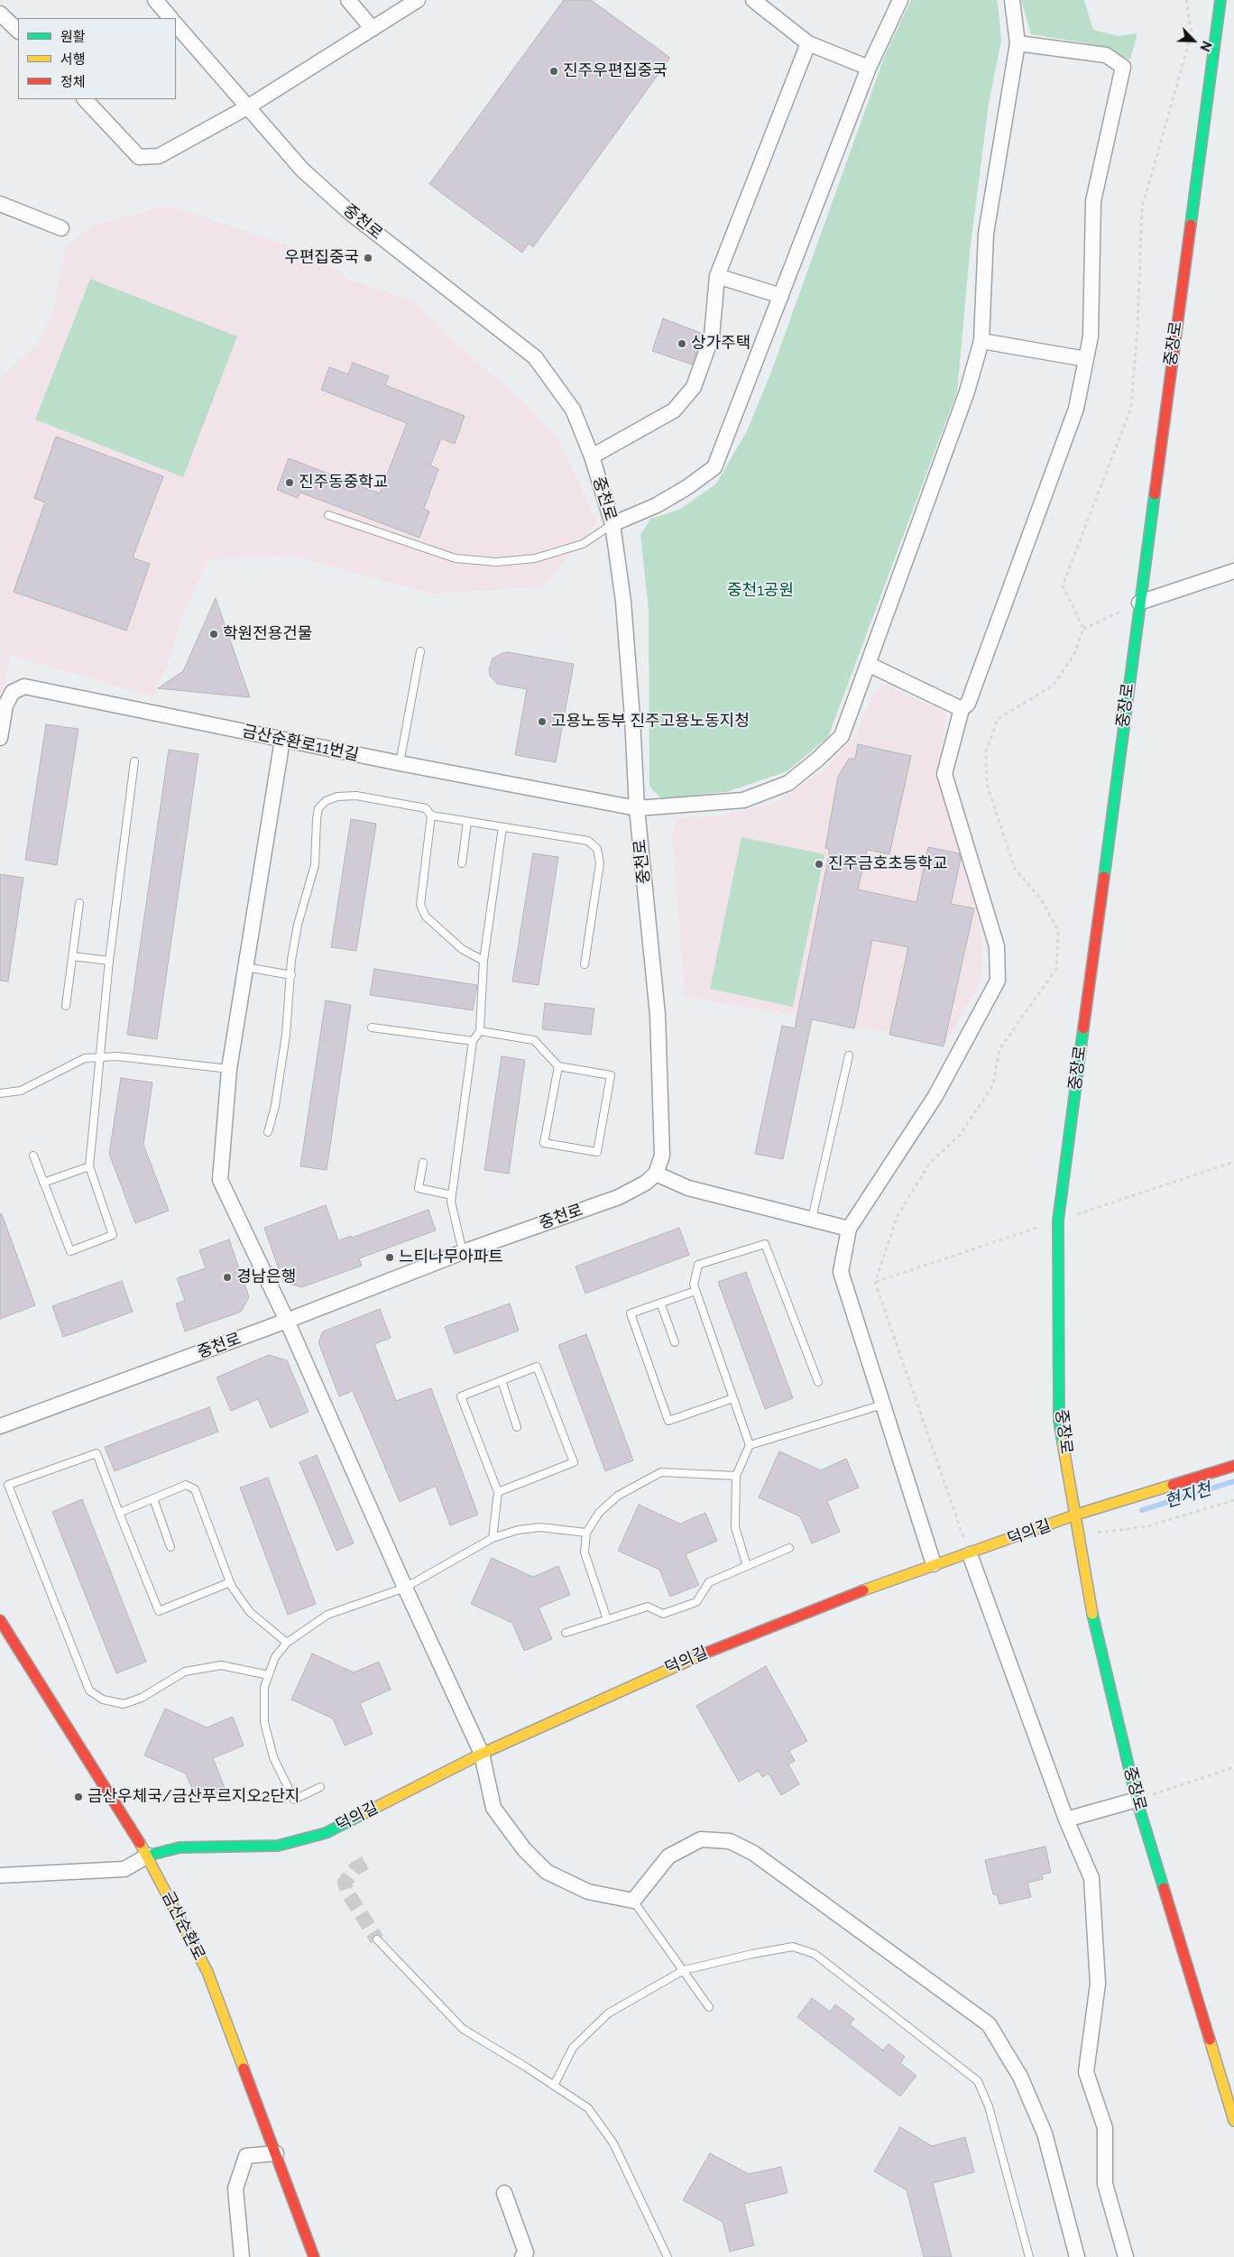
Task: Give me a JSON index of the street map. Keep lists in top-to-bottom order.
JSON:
{
  "streets": {
    "street": [
      "중천로",
      "중장로",
      "금산순환로11번길",
      "덕의길",
      "금산순환로"
    ]
  },
  "crossings": [
    ["중천로", "금산순환로11번길"],
    ["중장로", "덕의길"],
    ["덕의길", "금산순환로"]
  ],
  "water": ["현지천"],
  "parks": ["중천1공원"],
  "places": [
    "진주우편집중국",
    "우편집중국",
    "상가주택",
    "진주동중학교",
    "학원전용건물",
    "고용노동부 진주고용노동지청",
    "진주금호초등학교",
    "느티나무아파트",
    "경남은행",
    "금산우체국/금산푸르지오2단지"
  ],
  "legend": ["원활", "서행", "정체"],
  "north": "bottom right"
}
